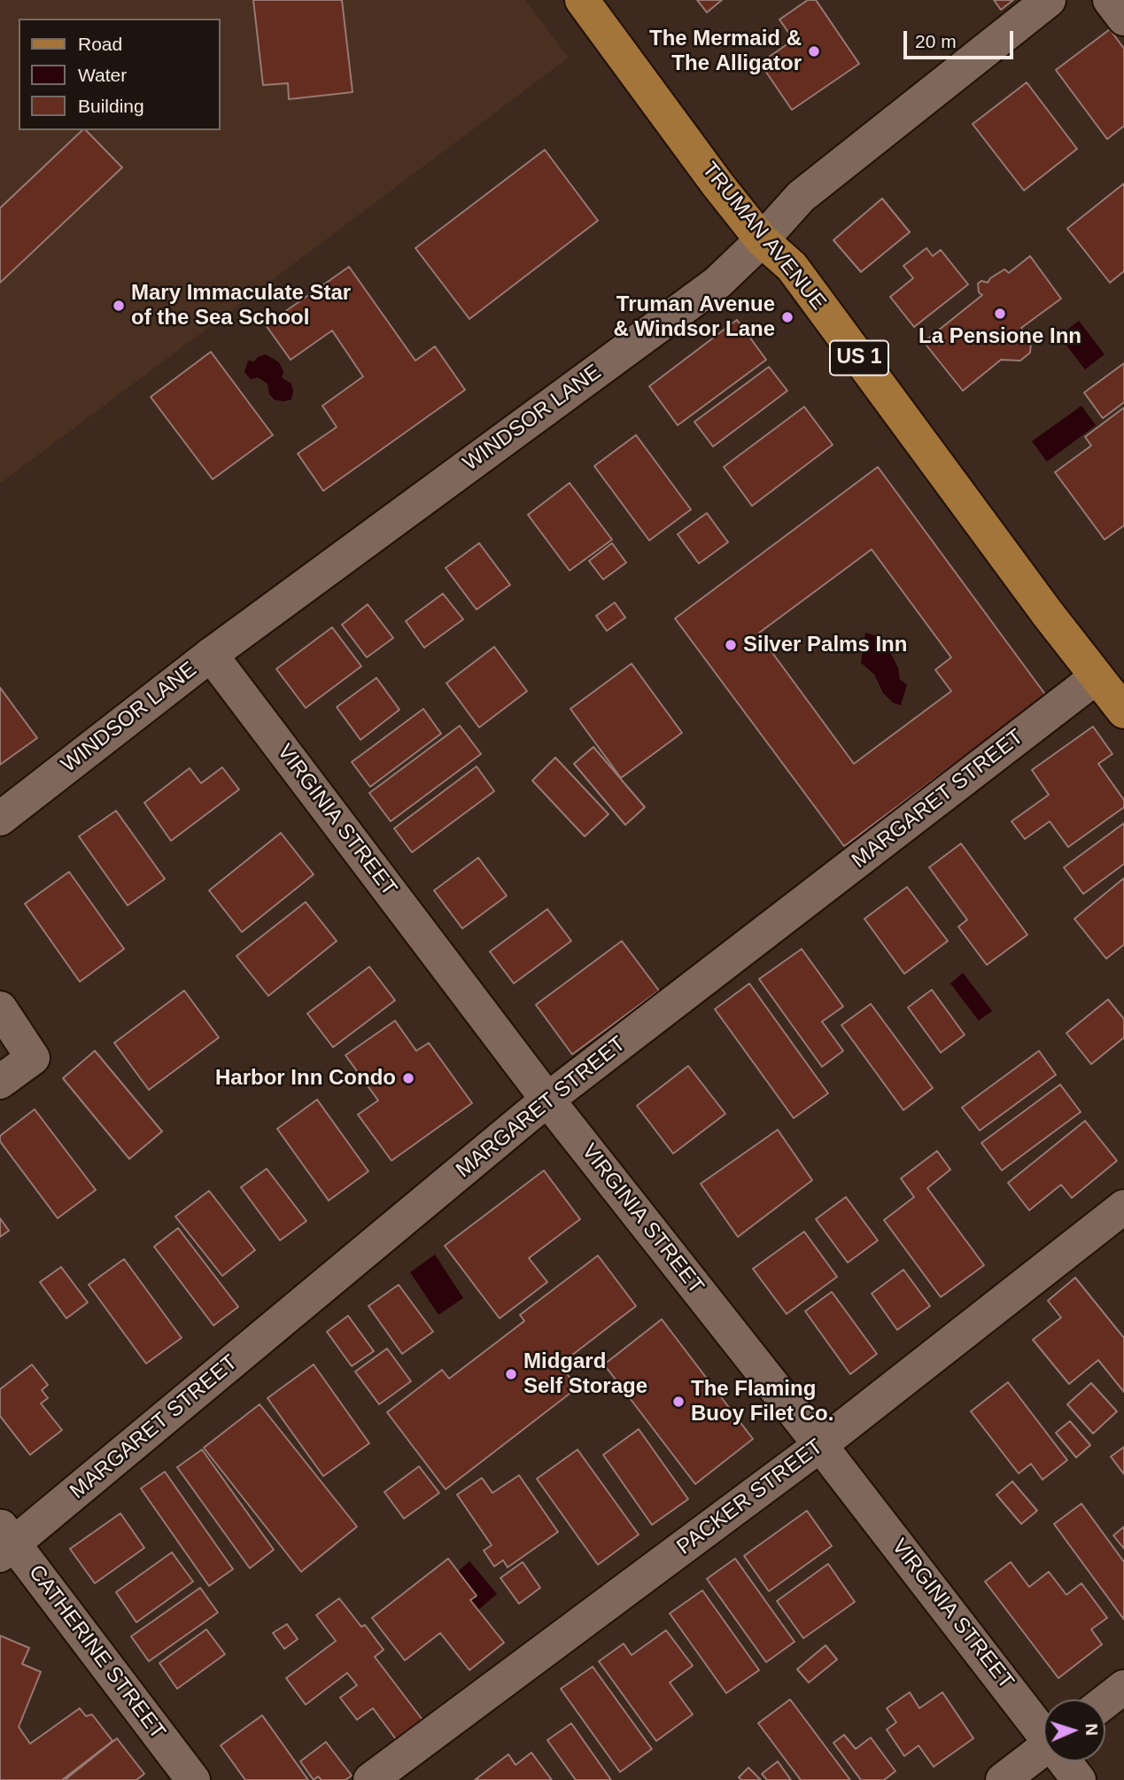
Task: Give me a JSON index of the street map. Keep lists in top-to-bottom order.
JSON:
{
  "streets": {
    "main road": ["TRUMAN AVENUE", "US 1"],
    "street": [
      "WINDSOR LANE",
      "MARGARET STREET",
      "VIRGINIA STREET",
      "PACKER STREET",
      "CATHERINE STREET"
    ]
  },
  "crossings": [
    ["TRUMAN AVENUE", "WINDSOR LANE"],
    ["TRUMAN AVENUE", "MARGARET STREET"],
    ["WINDSOR LANE", "VIRGINIA STREET"],
    ["MARGARET STREET", "VIRGINIA STREET"],
    ["MARGARET STREET", "CATHERINE STREET"],
    ["VIRGINIA STREET", "PACKER STREET"]
  ],
  "places": [
    "The Mermaid & The Alligator",
    "Mary Immaculate Star of the Sea School",
    "La Pensione Inn",
    "Truman Avenue & Windsor Lane",
    "Silver Palms Inn",
    "Harbor Inn Condo",
    "Midgard Self Storage",
    "The Flaming Buoy Filet Co."
  ],
  "legend": ["Road", "Water", "Building"],
  "scale_bar": "20 m",
  "north": "right"
}
